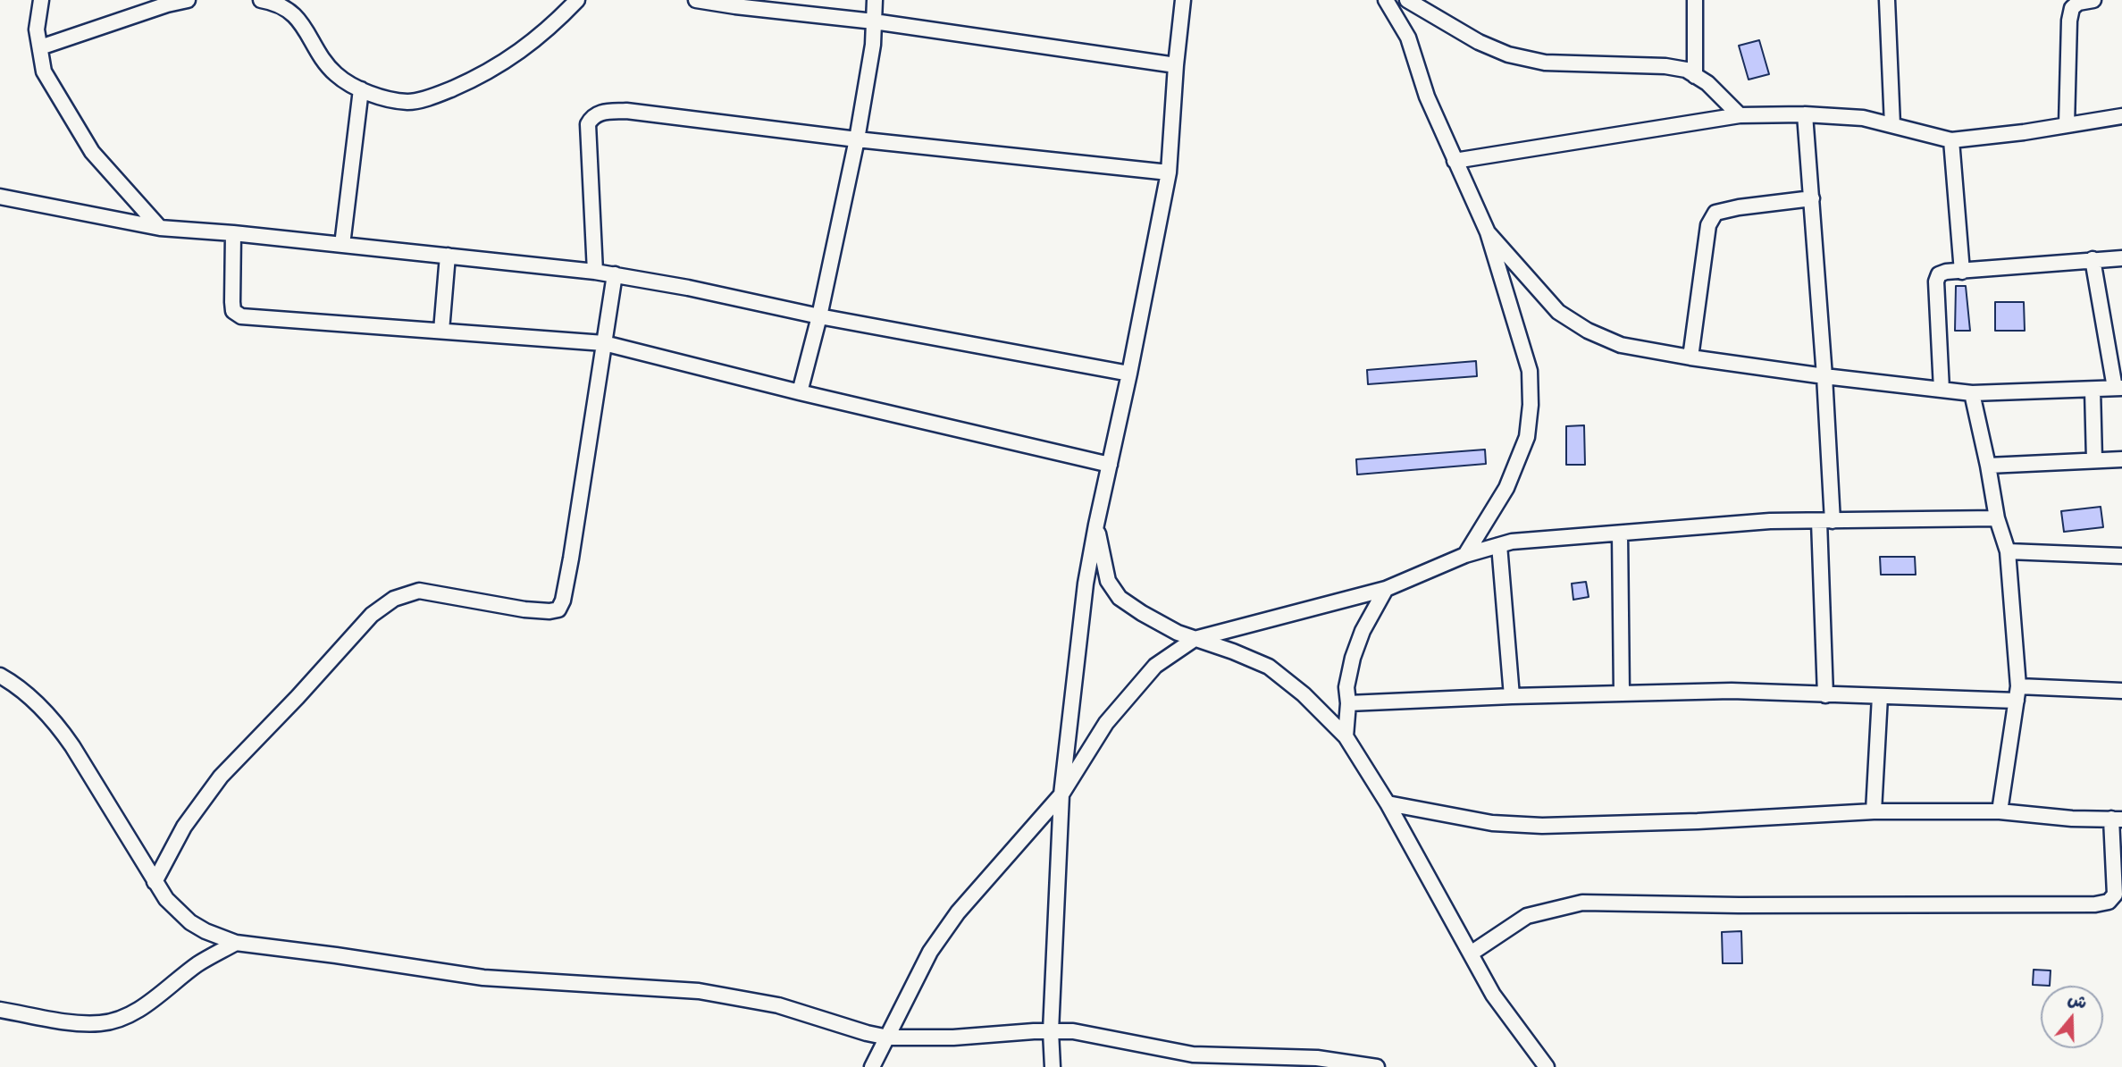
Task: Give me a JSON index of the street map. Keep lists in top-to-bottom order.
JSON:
{
  "north": "top"
}
